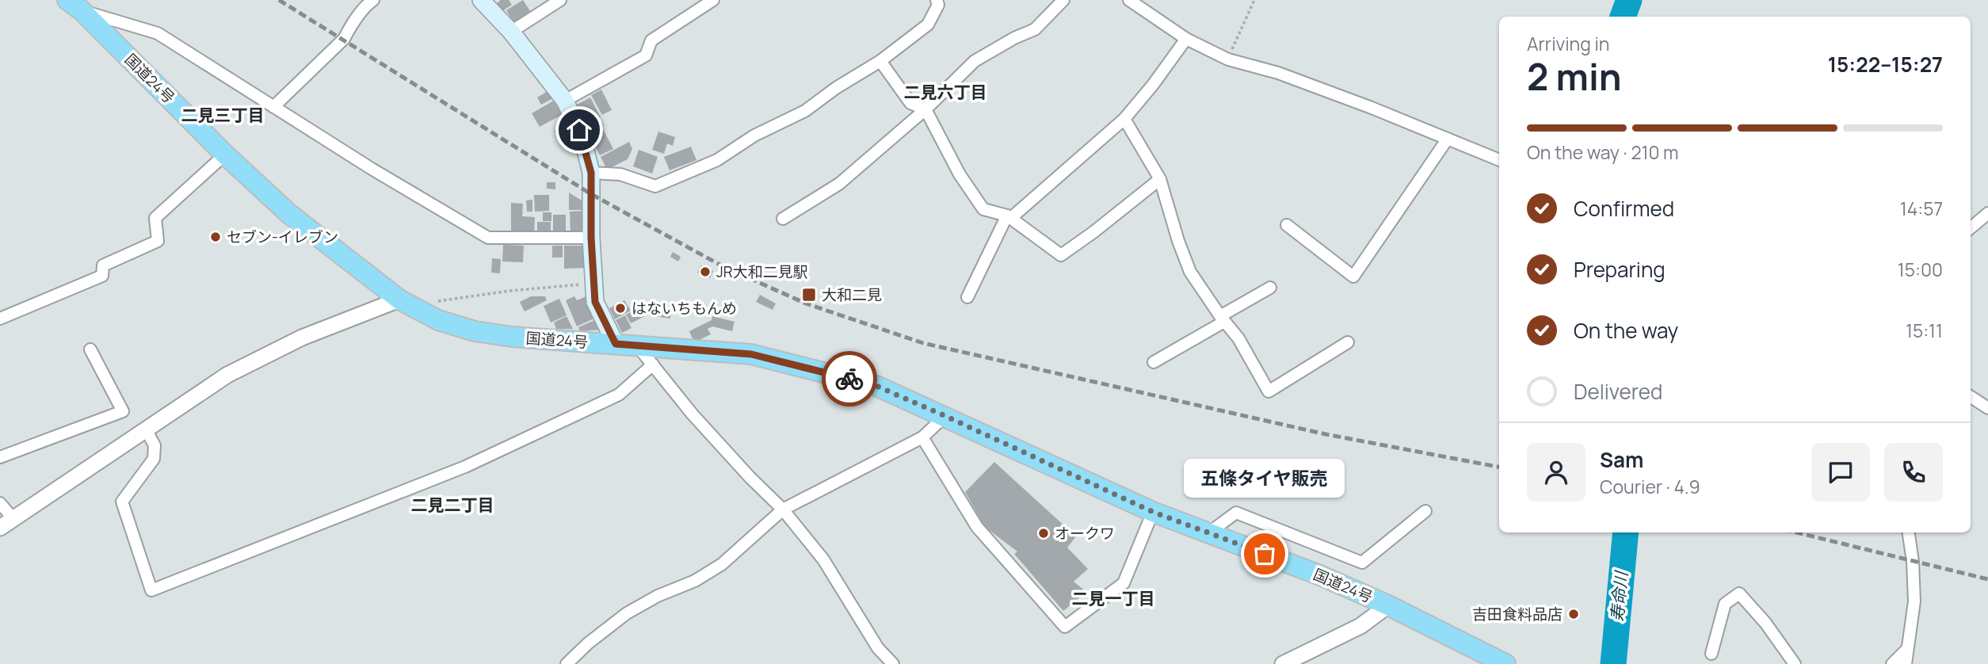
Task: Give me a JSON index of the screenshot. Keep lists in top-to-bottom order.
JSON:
{
  "streets": {
    "highway": ["国道24号"]
  },
  "districts": [
    "二見六丁目",
    "二見三丁目",
    "二見二丁目",
    "二見一丁目"
  ],
  "water": ["寿命川"],
  "places": {
    "other": [
      "セブン-イレブン",
      "JR大和二見駅",
      "はないちもんめ",
      "オークワ",
      "五條タイヤ販売",
      "吉田食料品店"
    ],
    "transit": ["大和二見"]
  },
  "page": {
    "heading": ["2 min", "Arriving in", "15:22–15:27"],
    "panel": ["Sam", "Courier · 4.9"],
    "bar": "On the way · 210 m",
    "list": [
      ["Confirmed", "14:57"],
      ["Preparing", "15:00"],
      ["On the way", "15:11"],
      "Delivered"
    ],
    "bubble": "五條タイヤ販売"
  }
}
